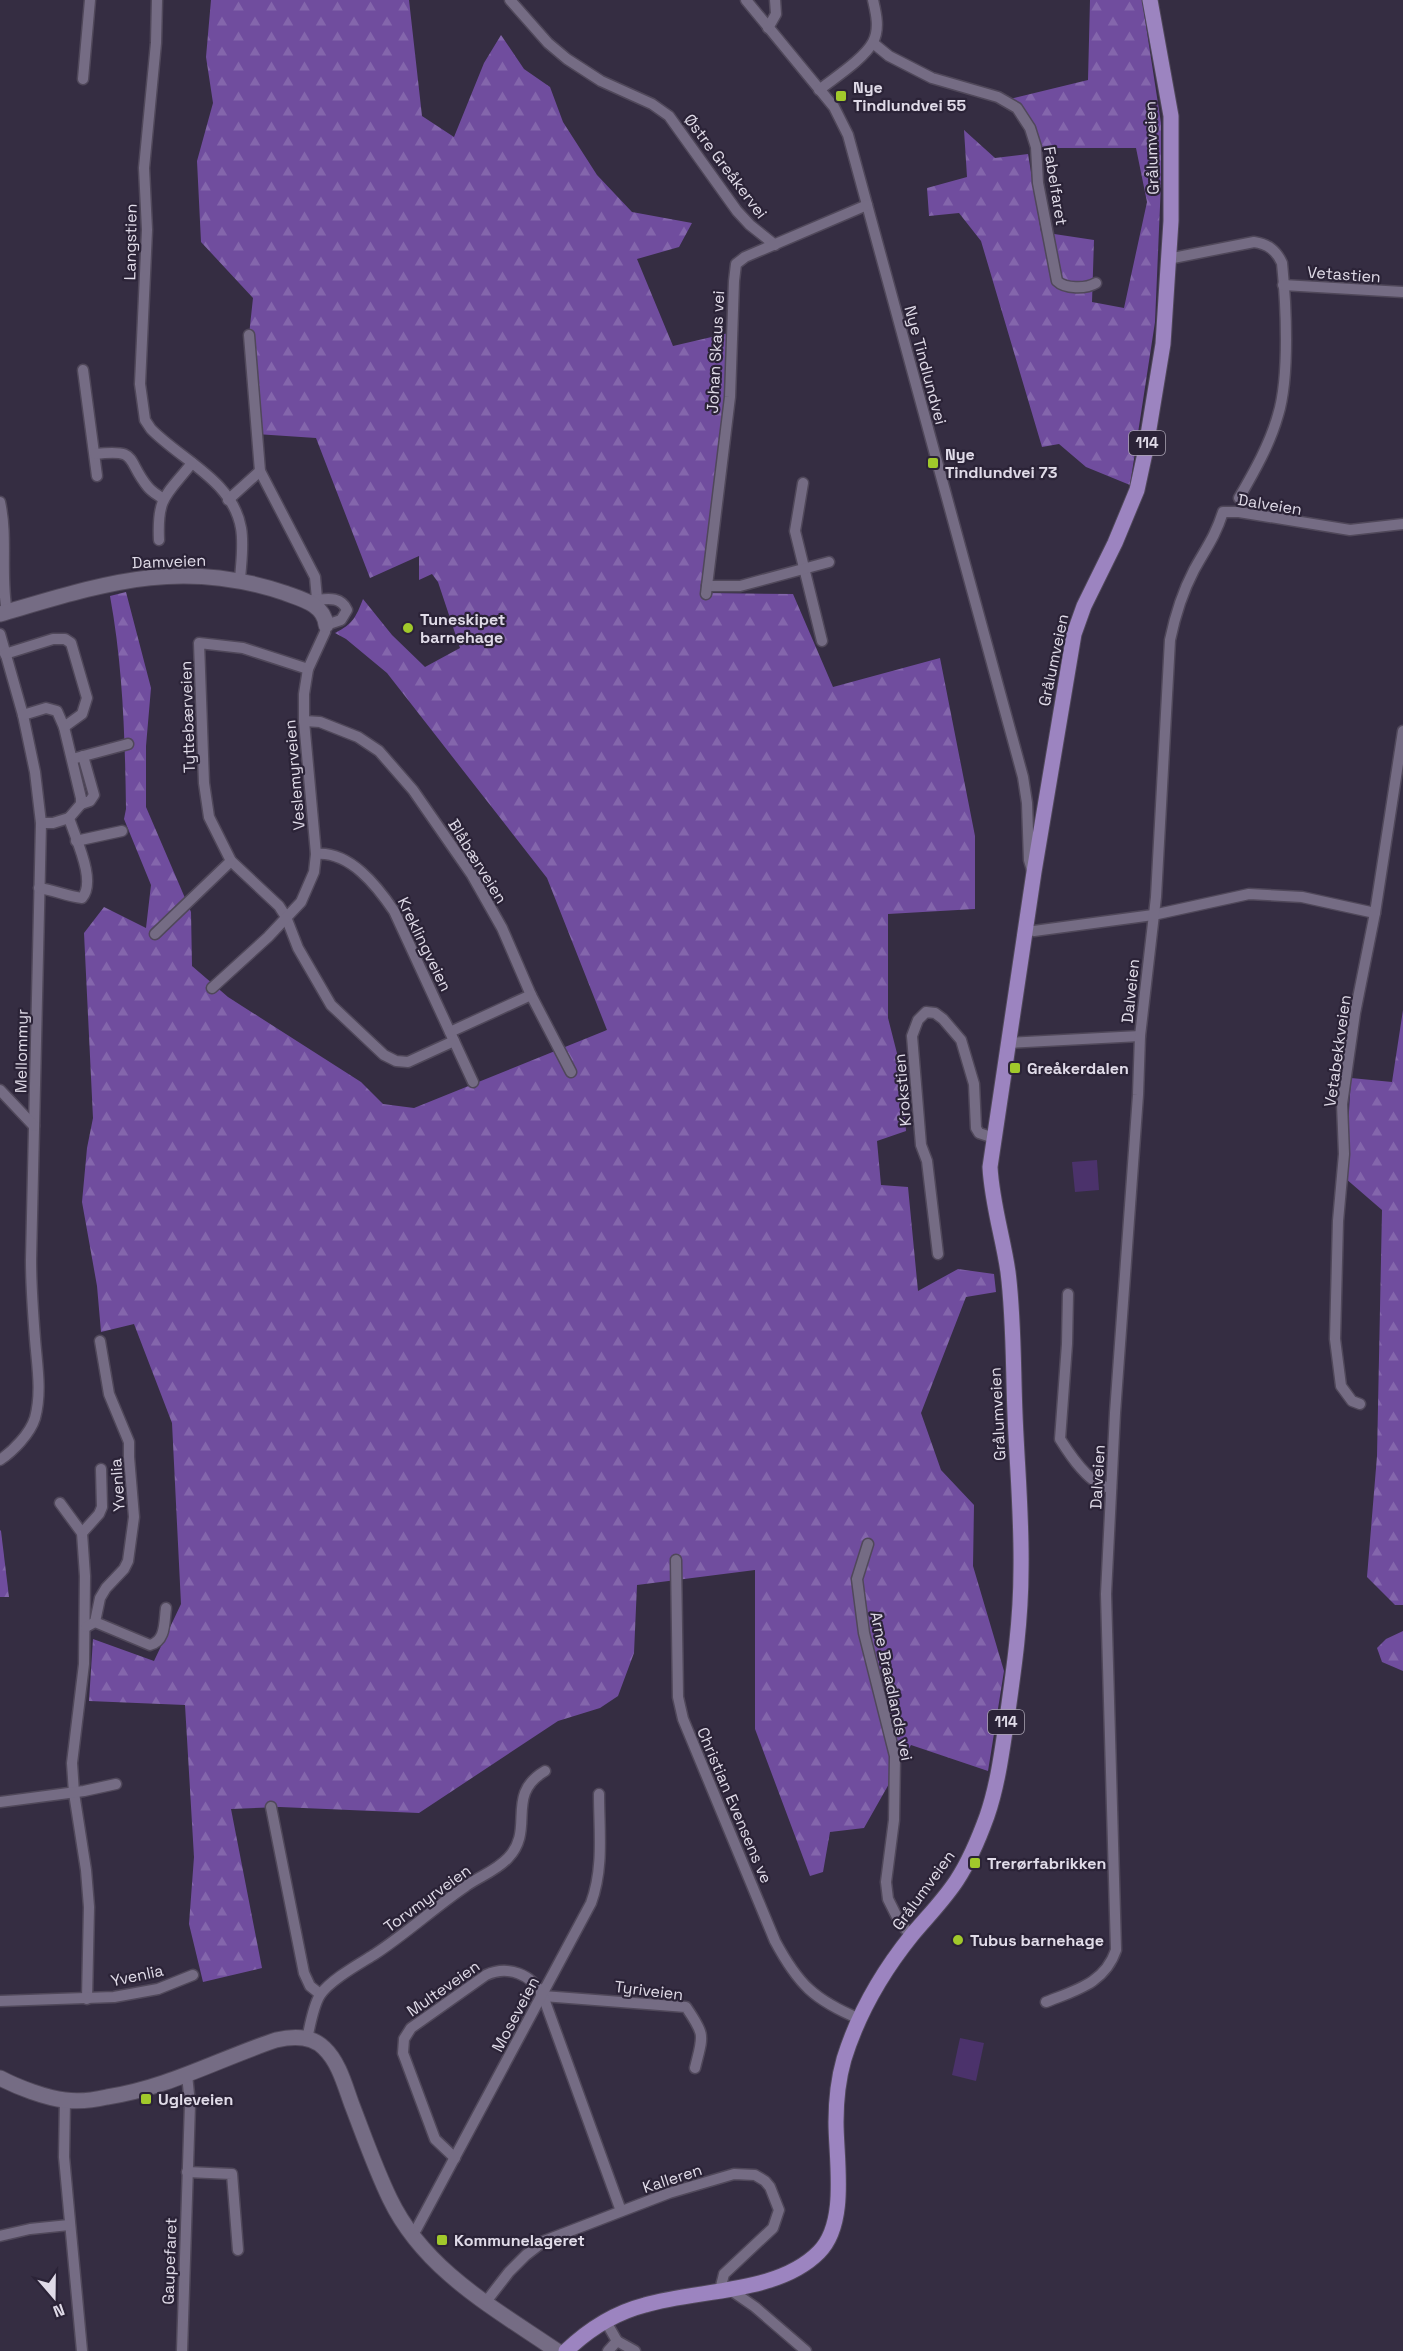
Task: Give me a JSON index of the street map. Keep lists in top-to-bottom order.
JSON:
{
  "streets": {
    "main road": ["Grålumveien", "114"],
    "street": [
      "Østre Greåkervei",
      "Fabelfaret",
      "Langstien",
      "Vetastien",
      "Johan Skaus vei",
      "Nye Tindlundvei",
      "Dalveien",
      "Damveien",
      "Tyttebærveien",
      "Veslemyrveien",
      "Blåbærveien",
      "Kreklingveien",
      "Mellommyr",
      "Vetabekkveien",
      "Krokstien",
      "Yvenlia",
      "Arne Braadlands vei",
      "Christian Evensens ve",
      "Torvmyrveien",
      "Multeveien",
      "Tyriveien",
      "Moseveien",
      "Kalleren",
      "Gaupefaret"
    ]
  },
  "crossings": [
    ["Grålumveien", "Nye Tindlundvei"],
    ["Grålumveien", "Krokstien"],
    ["Grålumveien", "Arne Braadlands vei"],
    ["Grålumveien", "Christian Evensens ve"],
    ["Grålumveien", "Kalleren"],
    ["Østre Greåkervei", "Johan Skaus vei"],
    ["Langstien", "Damveien"],
    ["Johan Skaus vei", "Nye Tindlundvei"],
    ["Damveien", "Veslemyrveien"],
    ["Tyttebærveien", "Veslemyrveien"],
    ["Tyttebærveien", "Blåbærveien"],
    ["Tyttebærveien", "Kreklingveien"],
    ["Veslemyrveien", "Blåbærveien"],
    ["Veslemyrveien", "Kreklingveien"],
    ["Multeveien", "Tyriveien"],
    ["Multeveien", "Moseveien"],
    ["Multeveien", "Kalleren"],
    ["Tyriveien", "Moseveien"]
  ],
  "places": {
    "transit": [
      "Nye Tindlundvei 55",
      "Nye Tindlundvei 73",
      "Greåkerdalen",
      "Trerørfabrikken",
      "Ugleveien",
      "Kommunelageret"
    ],
    "other": ["Tuneskipet barnehage", "Tubus barnehage"]
  },
  "north": "bottom"
}
